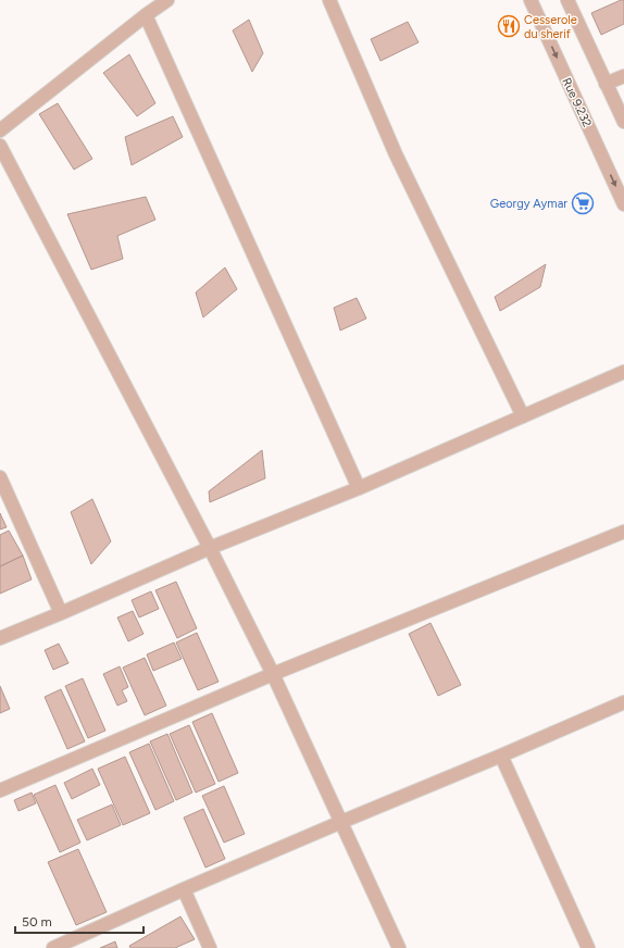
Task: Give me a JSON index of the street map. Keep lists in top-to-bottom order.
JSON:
{
  "streets": {
    "street": ["Rue 9.232"]
  },
  "places": {
    "restaurant": ["Cesserole du sherif"],
    "supermarket": ["Georgy Aymar"]
  },
  "scale_bar": "50 m"
}
